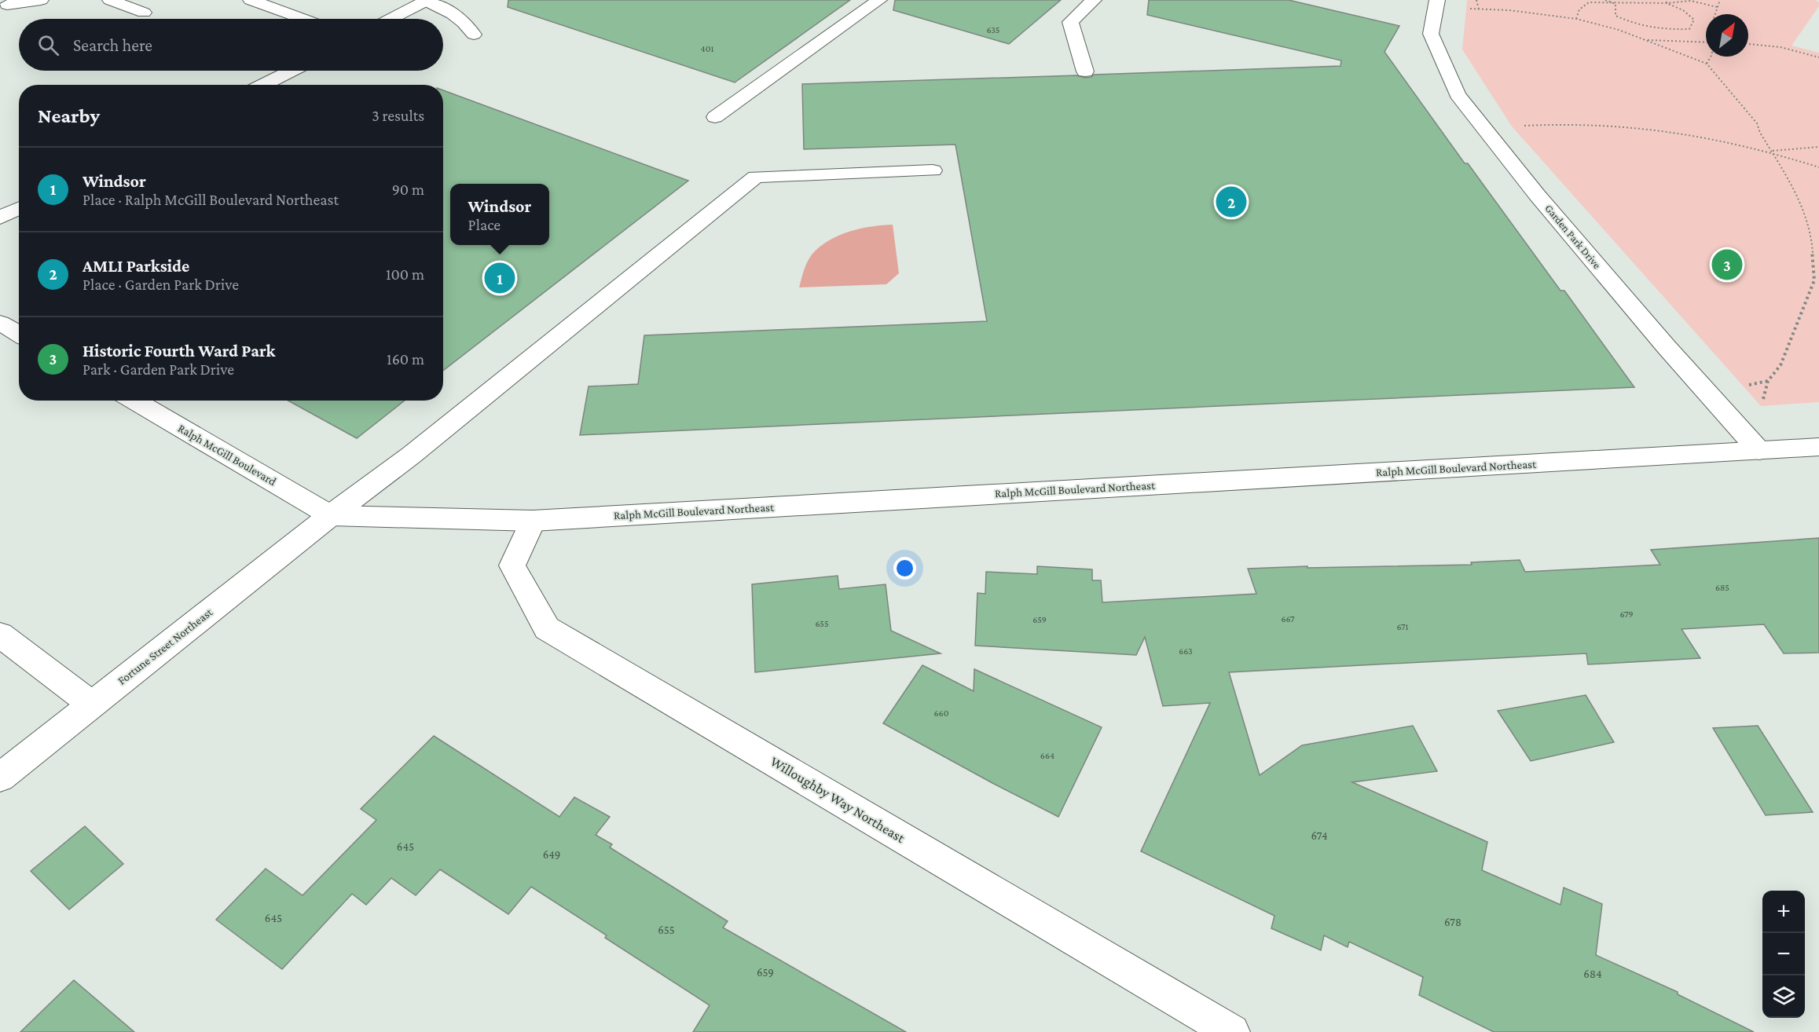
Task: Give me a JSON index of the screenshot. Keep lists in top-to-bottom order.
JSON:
{
  "streets": {
    "street": [
      "Garden Park Drive",
      "Ralph McGill Boulevard",
      "Ralph McGill Boulevard Northeast",
      "Fortune Street Northeast",
      "Willoughby Way Northeast"
    ]
  },
  "crossings": [
    ["Garden Park Drive", "Ralph McGill Boulevard Northeast"],
    ["Ralph McGill Boulevard", "Ralph McGill Boulevard Northeast"],
    ["Ralph McGill Boulevard", "Fortune Street Northeast"],
    ["Ralph McGill Boulevard Northeast", "Fortune Street Northeast"],
    ["Ralph McGill Boulevard Northeast", "Willoughby Way Northeast"]
  ],
  "house_numbers": [
    "635",
    "401",
    "685",
    "679",
    "667",
    "659",
    "655",
    "671",
    "663",
    "660",
    "664",
    "674",
    "645",
    "649",
    "645",
    "678",
    "655",
    "659",
    "684"
  ],
  "north": "top right",
  "page": {
    "search": "Search here",
    "heading": ["Nearby", "3 results"],
    "list": [
      {
        "mark": "1",
        "name": "Windsor",
        "note": "Place · Ralph McGill Boulevard Northeast",
        "value": "90 m"
      },
      {
        "mark": "2",
        "name": "AMLI Parkside",
        "note": "Place · Garden Park Drive",
        "value": "100 m"
      },
      {
        "mark": "3",
        "name": "Historic Fourth Ward Park",
        "note": "Park · Garden Park Drive",
        "value": "160 m"
      }
    ],
    "popup": ["Windsor", "Place"],
    "pins": ["2", "3", "1"],
    "map_buttons": ["+", "−"]
  }
}
